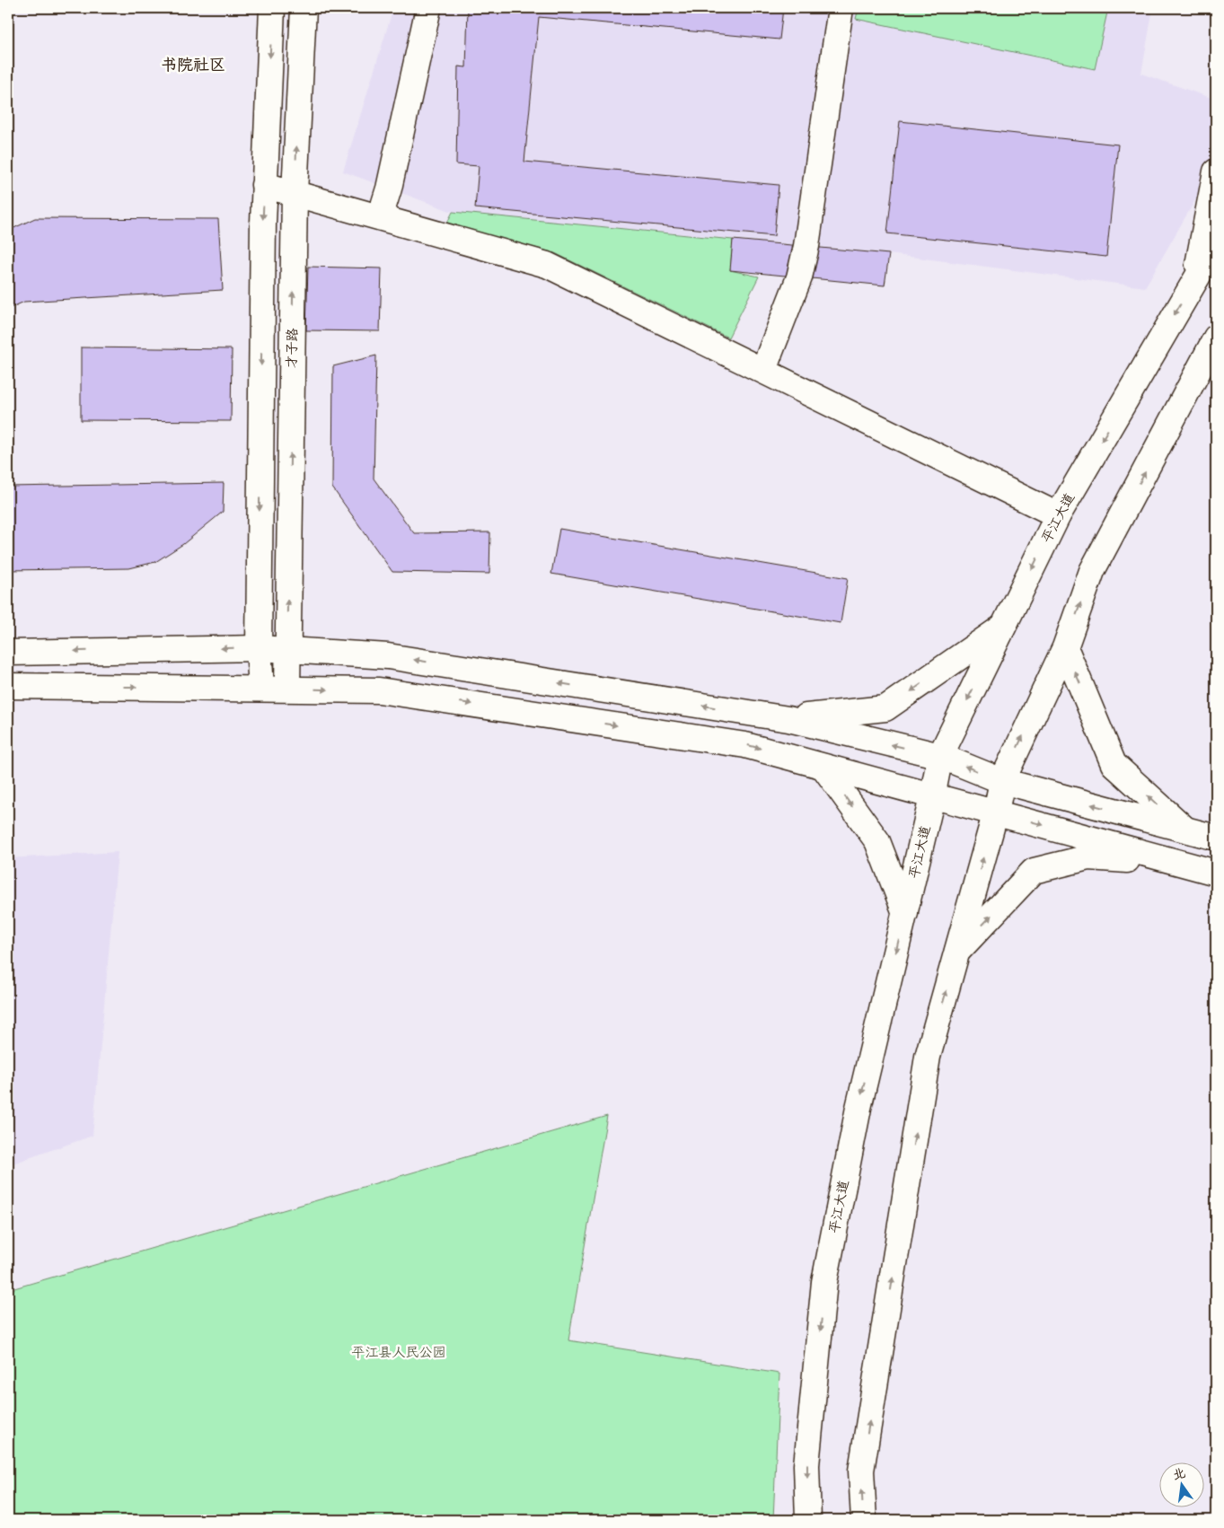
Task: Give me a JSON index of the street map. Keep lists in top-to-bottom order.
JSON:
{
  "streets": {
    "main road": ["才子路", "平江大道"]
  },
  "districts": ["书院社区"],
  "parks": ["平江县人民公园"],
  "north": "top"
}
